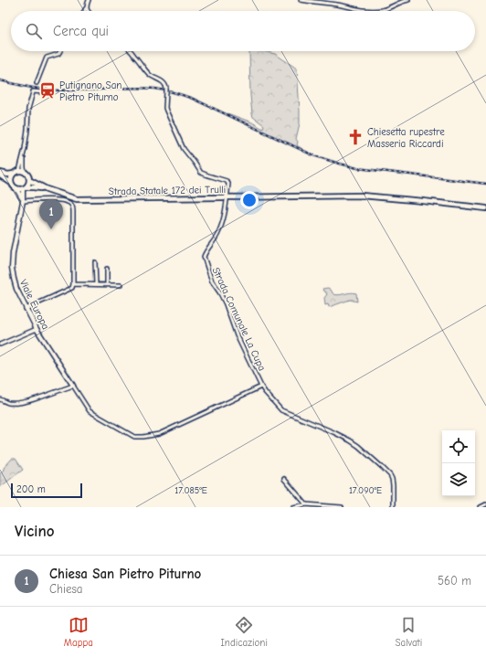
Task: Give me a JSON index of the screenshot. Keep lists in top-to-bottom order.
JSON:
{
  "streets": {
    "main road": ["Strada Statale 172 dei Trulli"],
    "street": ["Viale Europa", "Strada Comunale La Cupa"]
  },
  "crossings": [
    ["Strada Statale 172 dei Trulli", "Viale Europa"],
    ["Strada Statale 172 dei Trulli", "Strada Comunale La Cupa"],
    ["Viale Europa", "Strada Comunale La Cupa"]
  ],
  "places": {
    "station": ["Putignano San Pietro Piturno"],
    "church": ["Chiesetta rupestre Masseria Riccardi"]
  },
  "scale_bar": "200 m",
  "page": {
    "search": "Cerca qui",
    "pins": "1",
    "scale": "200 m",
    "heading": "Vicino",
    "list": [
      {
        "mark": "1",
        "name": "Chiesa San Pietro Piturno",
        "note": "Chiesa",
        "value": "560 m"
      }
    ],
    "nav": ["Mappa", "Indicazioni", "Salvati"]
  },
  "coordinates": ["17.085°E", "17.090°E"]
}
